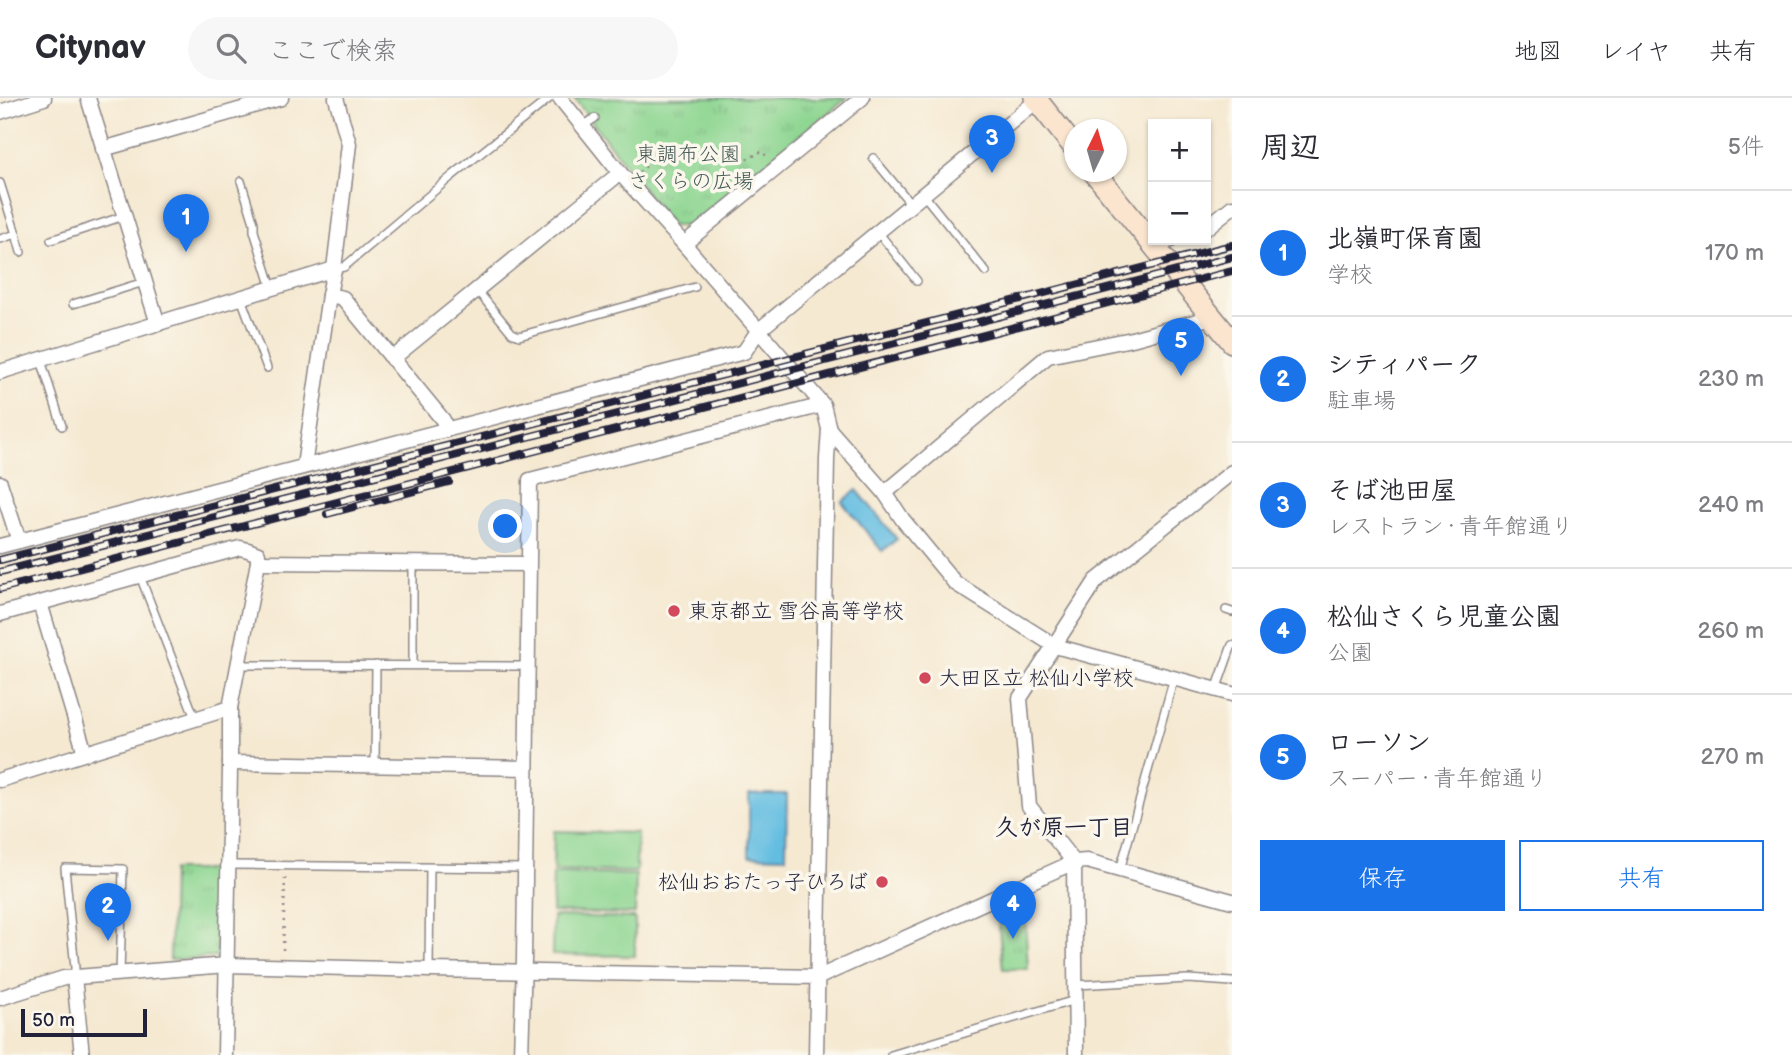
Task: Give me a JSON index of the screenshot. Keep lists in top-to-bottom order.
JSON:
{
  "districts": ["久が原一丁目"],
  "parks": ["東調布公園", "さくらの広場"],
  "places": ["東京都立 雪谷高等学校", "大田区立 松仙小学校", "松仙おおたっ子ひろば"],
  "scale_bar": "50 m",
  "north": "top",
  "page": {
    "header": "Citynav",
    "search": "ここで検索",
    "nav": ["地図", "レイヤ", "共有"],
    "heading": ["周辺", "5件"],
    "pins": [
      "3",
      "1",
      "5",
      "4",
      "2"
    ],
    "map_buttons": ["+", "−"],
    "list": [
      {
        "mark": "1",
        "name": "北嶺町保育園",
        "note": "学校",
        "value": "170 m"
      },
      {
        "mark": "2",
        "name": "シティパーク",
        "note": "駐車場",
        "value": "230 m"
      },
      {
        "mark": "3",
        "name": "そば池田屋",
        "note": "レストラン · 青年館通り",
        "value": "240 m"
      },
      {
        "mark": "4",
        "name": "松仙さくら児童公園",
        "note": "公園",
        "value": "260 m"
      },
      {
        "mark": "5",
        "name": "ローソン",
        "note": "スーパー · 青年館通り",
        "value": "270 m"
      }
    ],
    "buttons": ["保存", "共有"],
    "scale": "50 m"
  }
}
